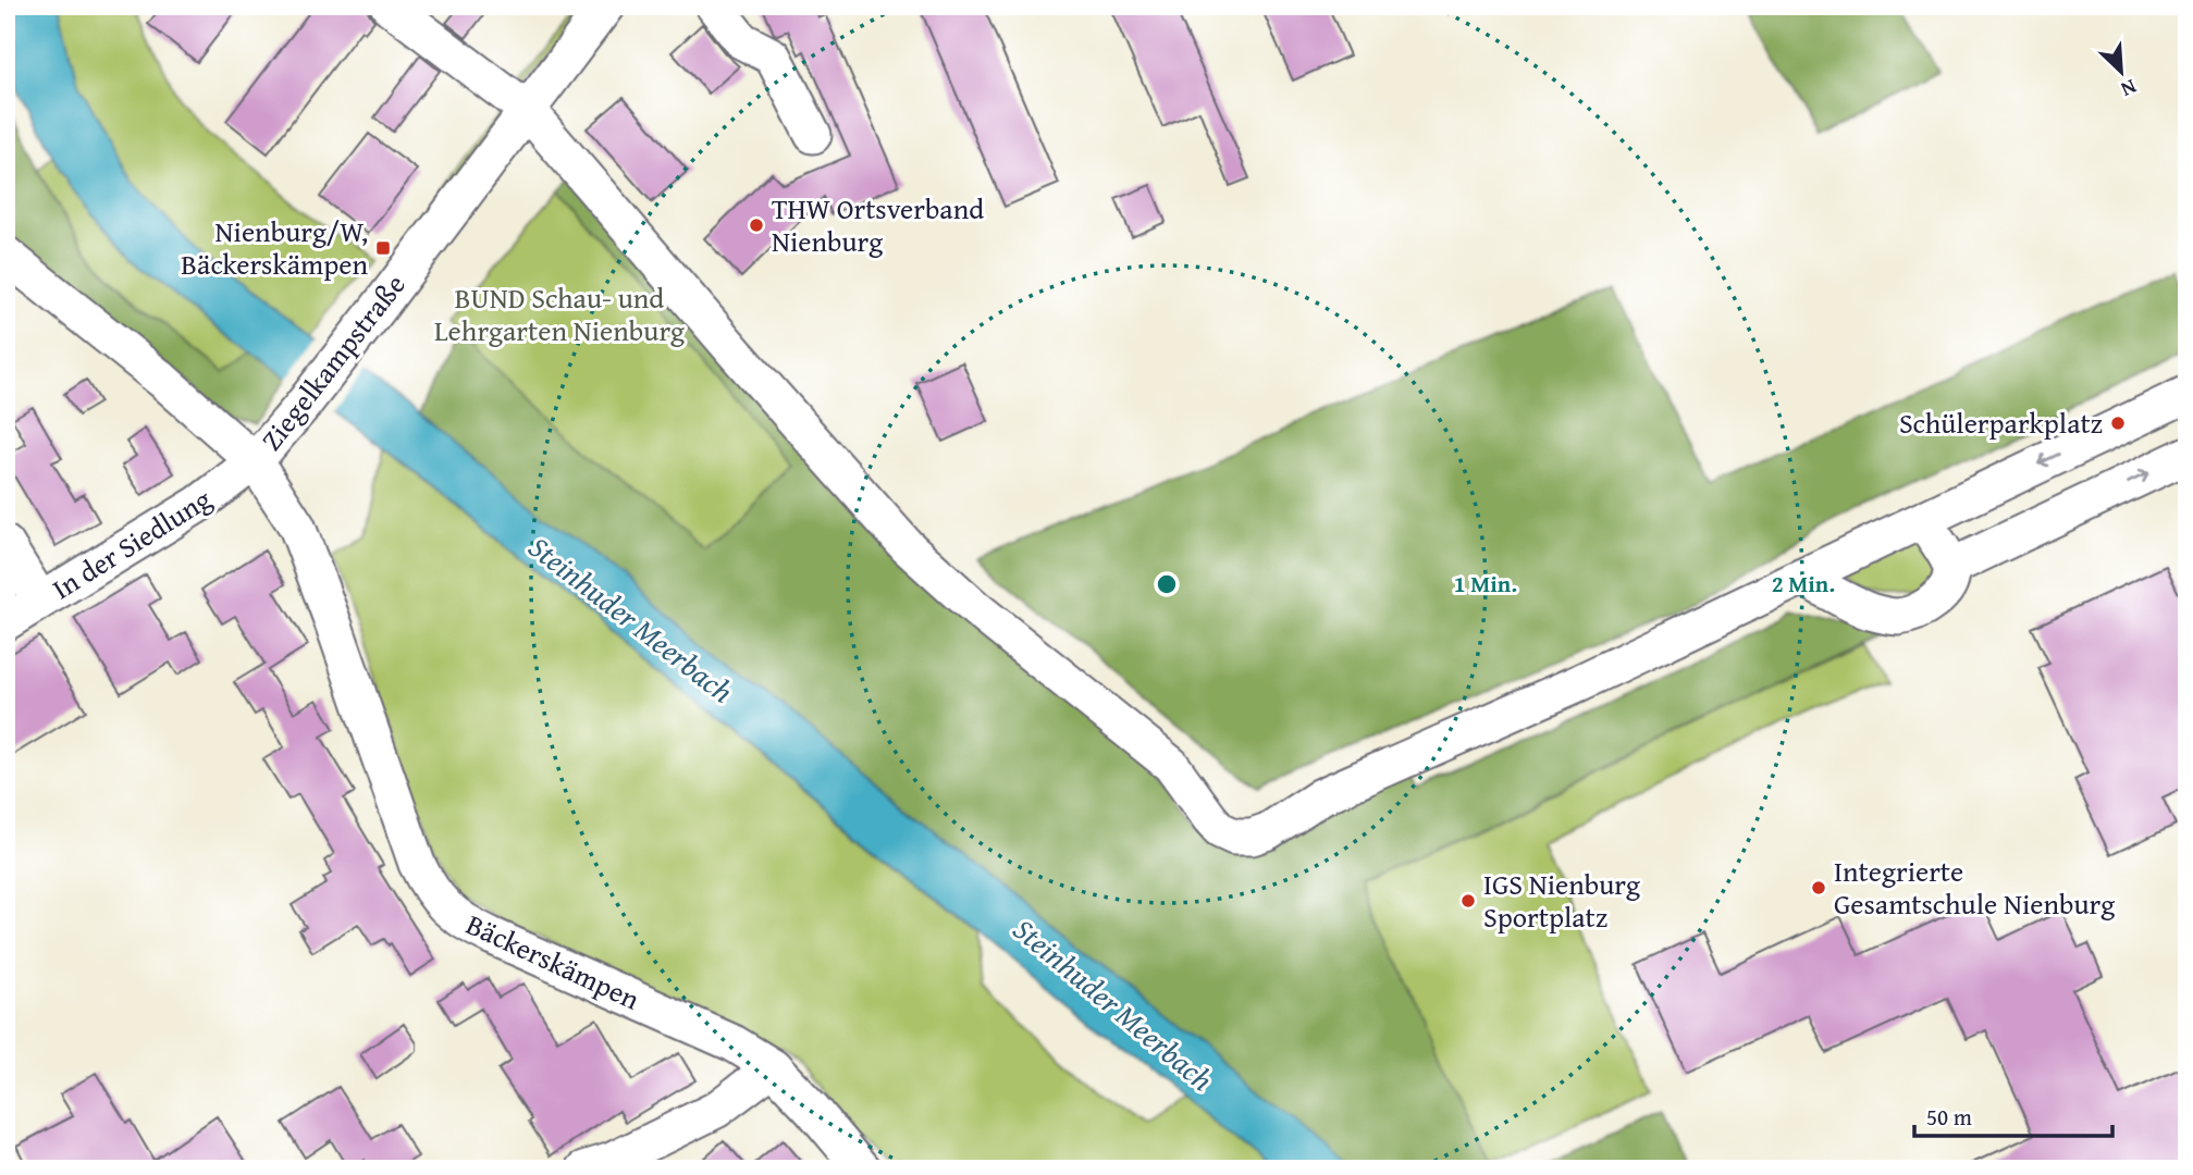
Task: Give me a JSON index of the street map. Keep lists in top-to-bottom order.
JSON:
{
  "streets": {
    "street": ["Ziegelkampstraße", "In der Siedlung", "Bäckerskämpen"]
  },
  "crossings": [
    ["Ziegelkampstraße", "In der Siedlung"],
    ["Ziegelkampstraße", "Bäckerskämpen"],
    ["In der Siedlung", "Bäckerskämpen"]
  ],
  "water": ["Steinhuder Meerbach"],
  "parks": ["BUND Schau- und Lehrgarten Nienburg"],
  "places": {
    "other": [
      "THW Ortsverband Nienburg",
      "Schülerparkplatz",
      "Integrierte Gesamtschule Nienburg",
      "IGS Nienburg Sportplatz"
    ],
    "transit": ["Nienburg/W, Bäckerskämpen"]
  },
  "scale_bar": "50 m",
  "north": "bottom right",
  "rings": ["1 Min.", "2 Min."]
}
